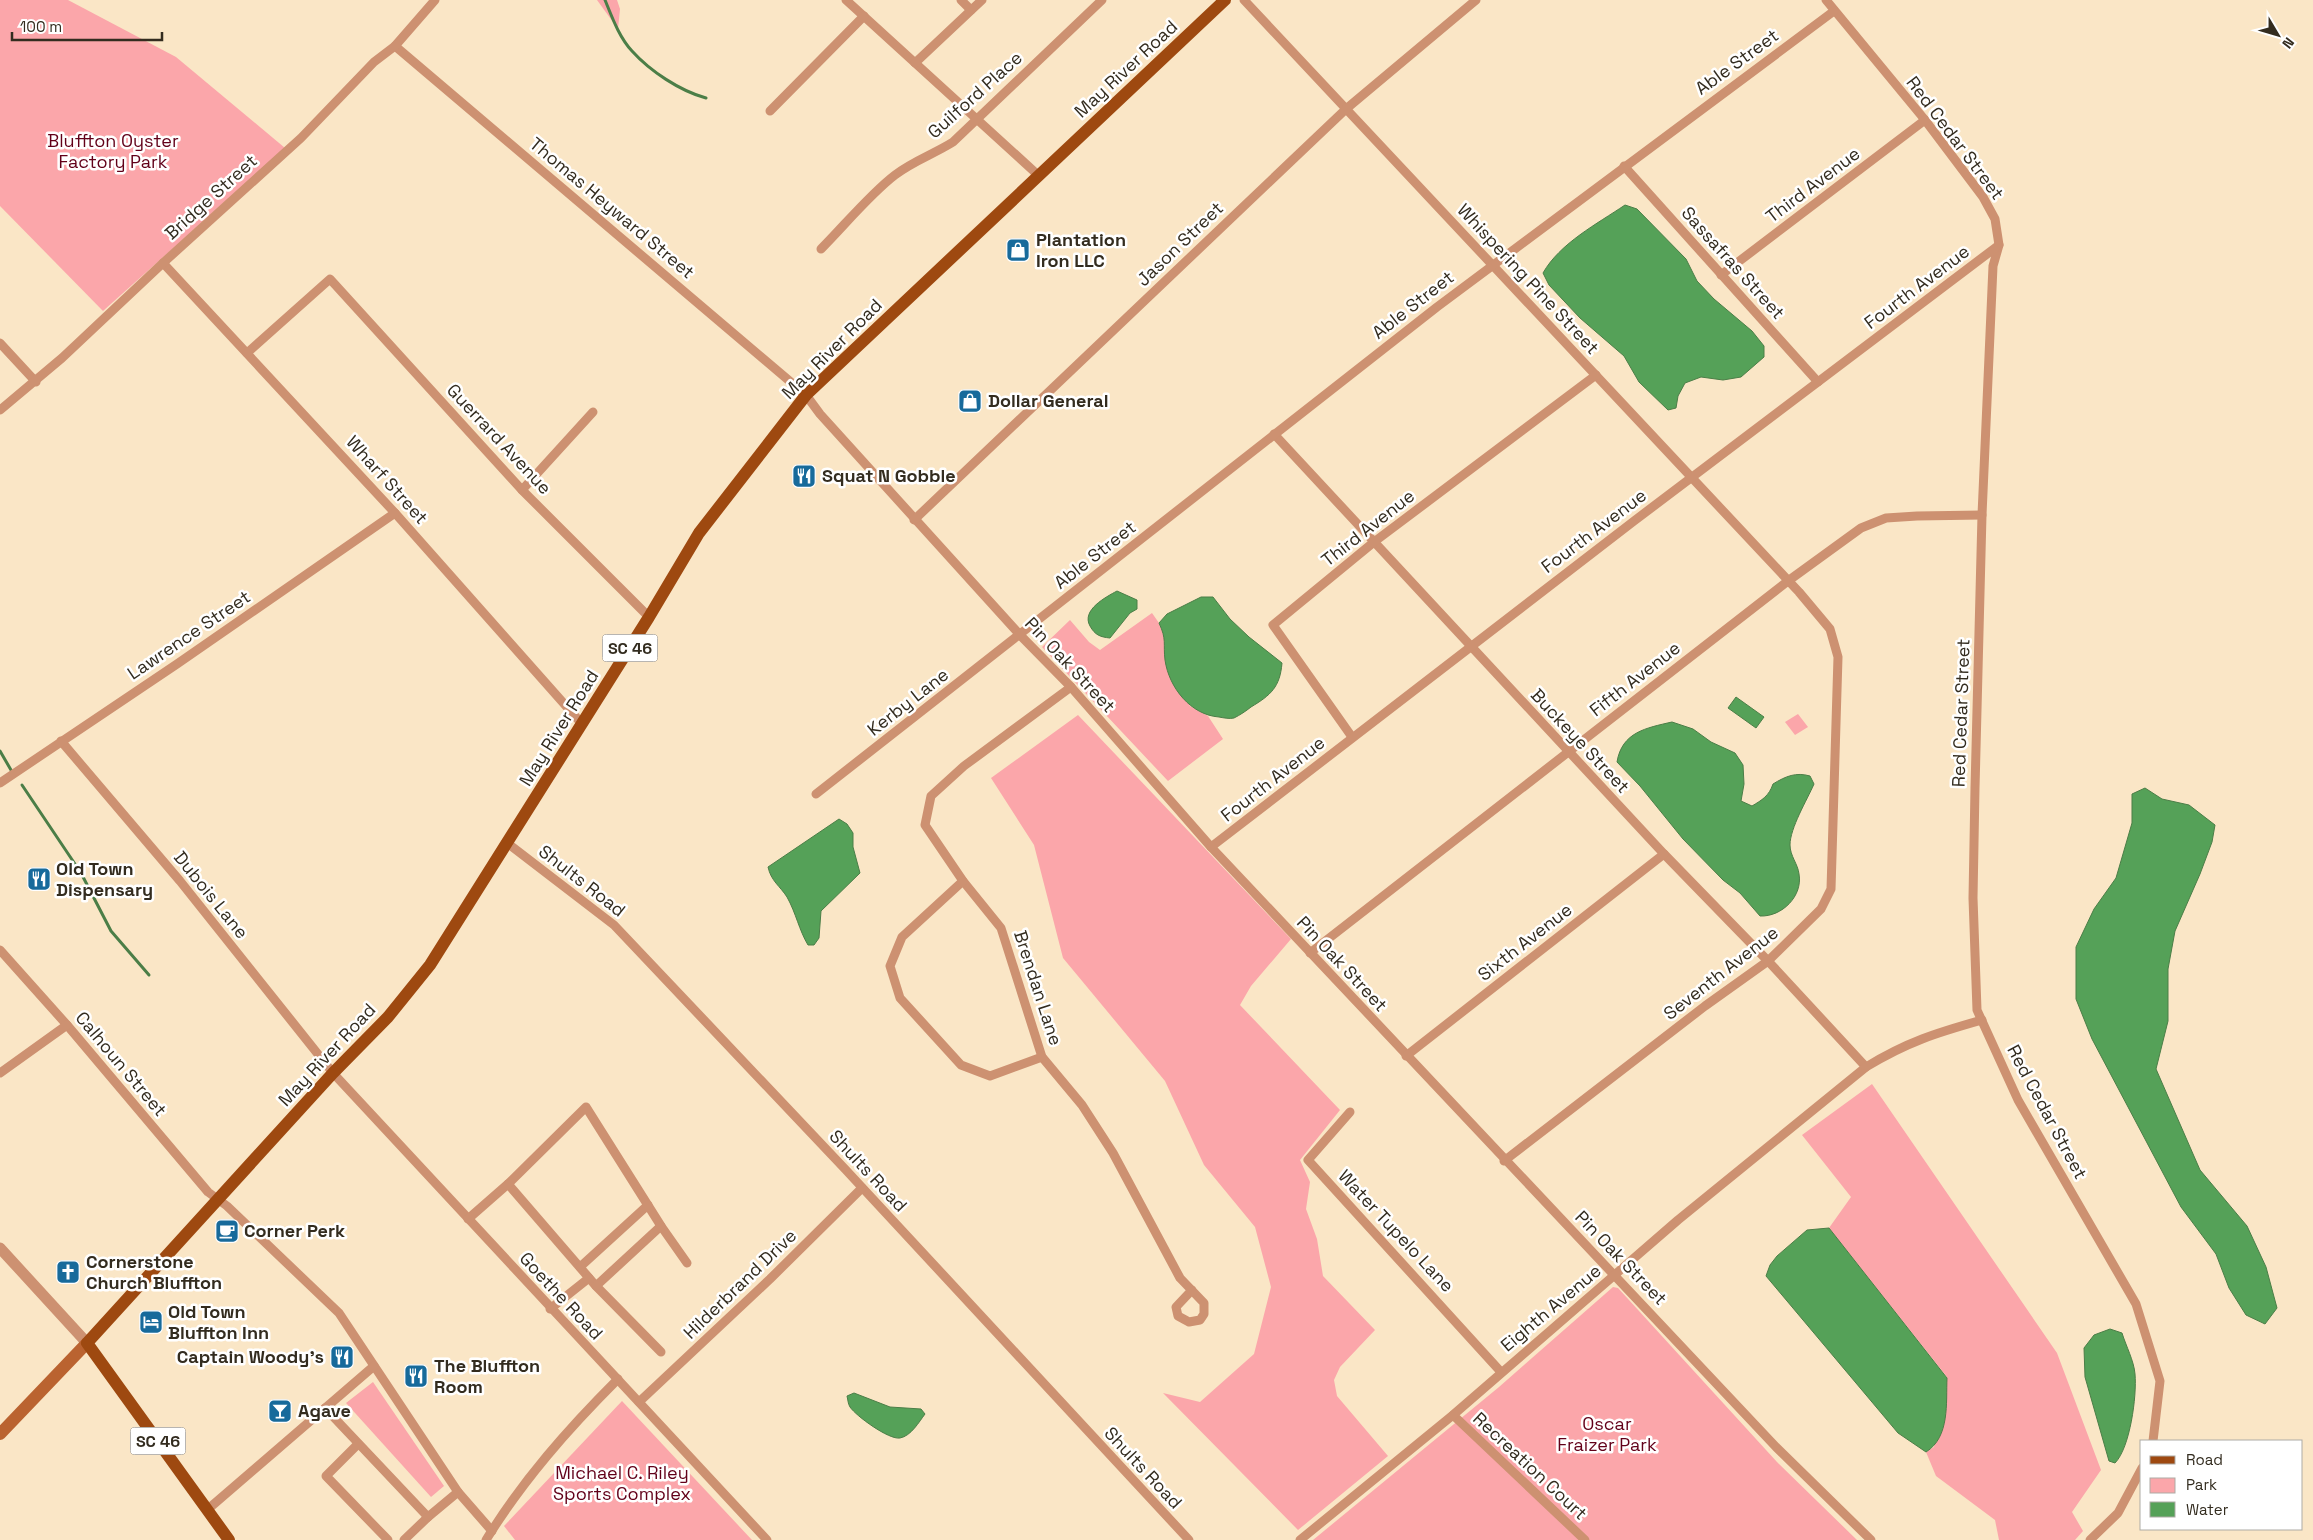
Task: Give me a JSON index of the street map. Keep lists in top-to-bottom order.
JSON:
{
  "streets": {
    "main road": ["May River Road", "SC 46"],
    "street": [
      "Able Street",
      "Guilford Place",
      "Red Cedar Street",
      "Third Avenue",
      "Bridge Street",
      "Thomas Heyward Street",
      "Jason Street",
      "Sassafras Street",
      "Whispering Pine Street",
      "Fourth Avenue",
      "Guerrard Avenue",
      "Wharf Street",
      "Lawrence Street",
      "Pin Oak Street",
      "Fifth Avenue",
      "Kerby Lane",
      "Buckeye Street",
      "Shults Road",
      "Dubois Lane",
      "Sixth Avenue",
      "Seventh Avenue",
      "Brendan Lane",
      "Calhoun Street",
      "Water Tupelo Lane",
      "Hilderbrand Drive",
      "Goethe Road",
      "Eighth Avenue",
      "Recreation Court"
    ]
  },
  "crossings": [
    ["Able Street", "Red Cedar Street"],
    ["Able Street", "Sassafras Street"],
    ["Able Street", "Whispering Pine Street"],
    ["Able Street", "Pin Oak Street"],
    ["Able Street", "Kerby Lane"],
    ["Able Street", "Buckeye Street"],
    ["May River Road", "Thomas Heyward Street"],
    ["May River Road", "Guerrard Avenue"],
    ["May River Road", "Wharf Street"],
    ["May River Road", "SC 46"],
    ["May River Road", "Pin Oak Street"],
    ["May River Road", "Shults Road"],
    ["May River Road", "Dubois Lane"],
    ["May River Road", "Calhoun Street"],
    ["May River Road", "Goethe Road"],
    ["Red Cedar Street", "Third Avenue"],
    ["Red Cedar Street", "Fourth Avenue"],
    ["Red Cedar Street", "Fifth Avenue"],
    ["Red Cedar Street", "Eighth Avenue"],
    ["Third Avenue", "Sassafras Street"],
    ["Third Avenue", "Whispering Pine Street"],
    ["Third Avenue", "Fourth Avenue"],
    ["Third Avenue", "Buckeye Street"],
    ["Bridge Street", "Thomas Heyward Street"],
    ["Bridge Street", "Wharf Street"],
    ["Thomas Heyward Street", "Pin Oak Street"],
    ["Jason Street", "Whispering Pine Street"],
    ["Jason Street", "Pin Oak Street"],
    ["Sassafras Street", "Fourth Avenue"],
    ["Whispering Pine Street", "Fourth Avenue"],
    ["Whispering Pine Street", "Fifth Avenue"],
    ["Whispering Pine Street", "Seventh Avenue"],
    ["Fourth Avenue", "Pin Oak Street"],
    ["Fourth Avenue", "Buckeye Street"],
    ["Guerrard Avenue", "Wharf Street"],
    ["Wharf Street", "Lawrence Street"],
    ["Lawrence Street", "Dubois Lane"],
    ["Pin Oak Street", "Fifth Avenue"],
    ["Pin Oak Street", "Kerby Lane"],
    ["Pin Oak Street", "Sixth Avenue"],
    ["Pin Oak Street", "Seventh Avenue"],
    ["Pin Oak Street", "Brendan Lane"],
    ["Pin Oak Street", "Eighth Avenue"],
    ["Fifth Avenue", "Buckeye Street"],
    ["Fifth Avenue", "Seventh Avenue"],
    ["Buckeye Street", "Sixth Avenue"],
    ["Buckeye Street", "Seventh Avenue"],
    ["Buckeye Street", "Eighth Avenue"],
    ["Shults Road", "Hilderbrand Drive"],
    ["Dubois Lane", "Goethe Road"],
    ["Water Tupelo Lane", "Eighth Avenue"],
    ["Hilderbrand Drive", "Goethe Road"],
    ["Eighth Avenue", "Recreation Court"]
  ],
  "parks": ["Bluffton Oyster Factory Park", "Oscar Fraizer Park", "Michael C. Riley Sports Complex"],
  "places": {
    "shop": ["Plantation Iron LLC", "Dollar General"],
    "restaurant": [
      "Squat N Gobble",
      "Old Town Dispensary",
      "Captain Woody's",
      "The Bluffton Room"
    ],
    "cafe": ["Corner Perk"],
    "church": ["Cornerstone Church Bluffton"],
    "hotel": ["Old Town Bluffton Inn"],
    "bar": ["Agave"]
  },
  "legend": ["Road", "Park", "Water"],
  "scale_bar": "100 m",
  "north": "bottom right"
}
